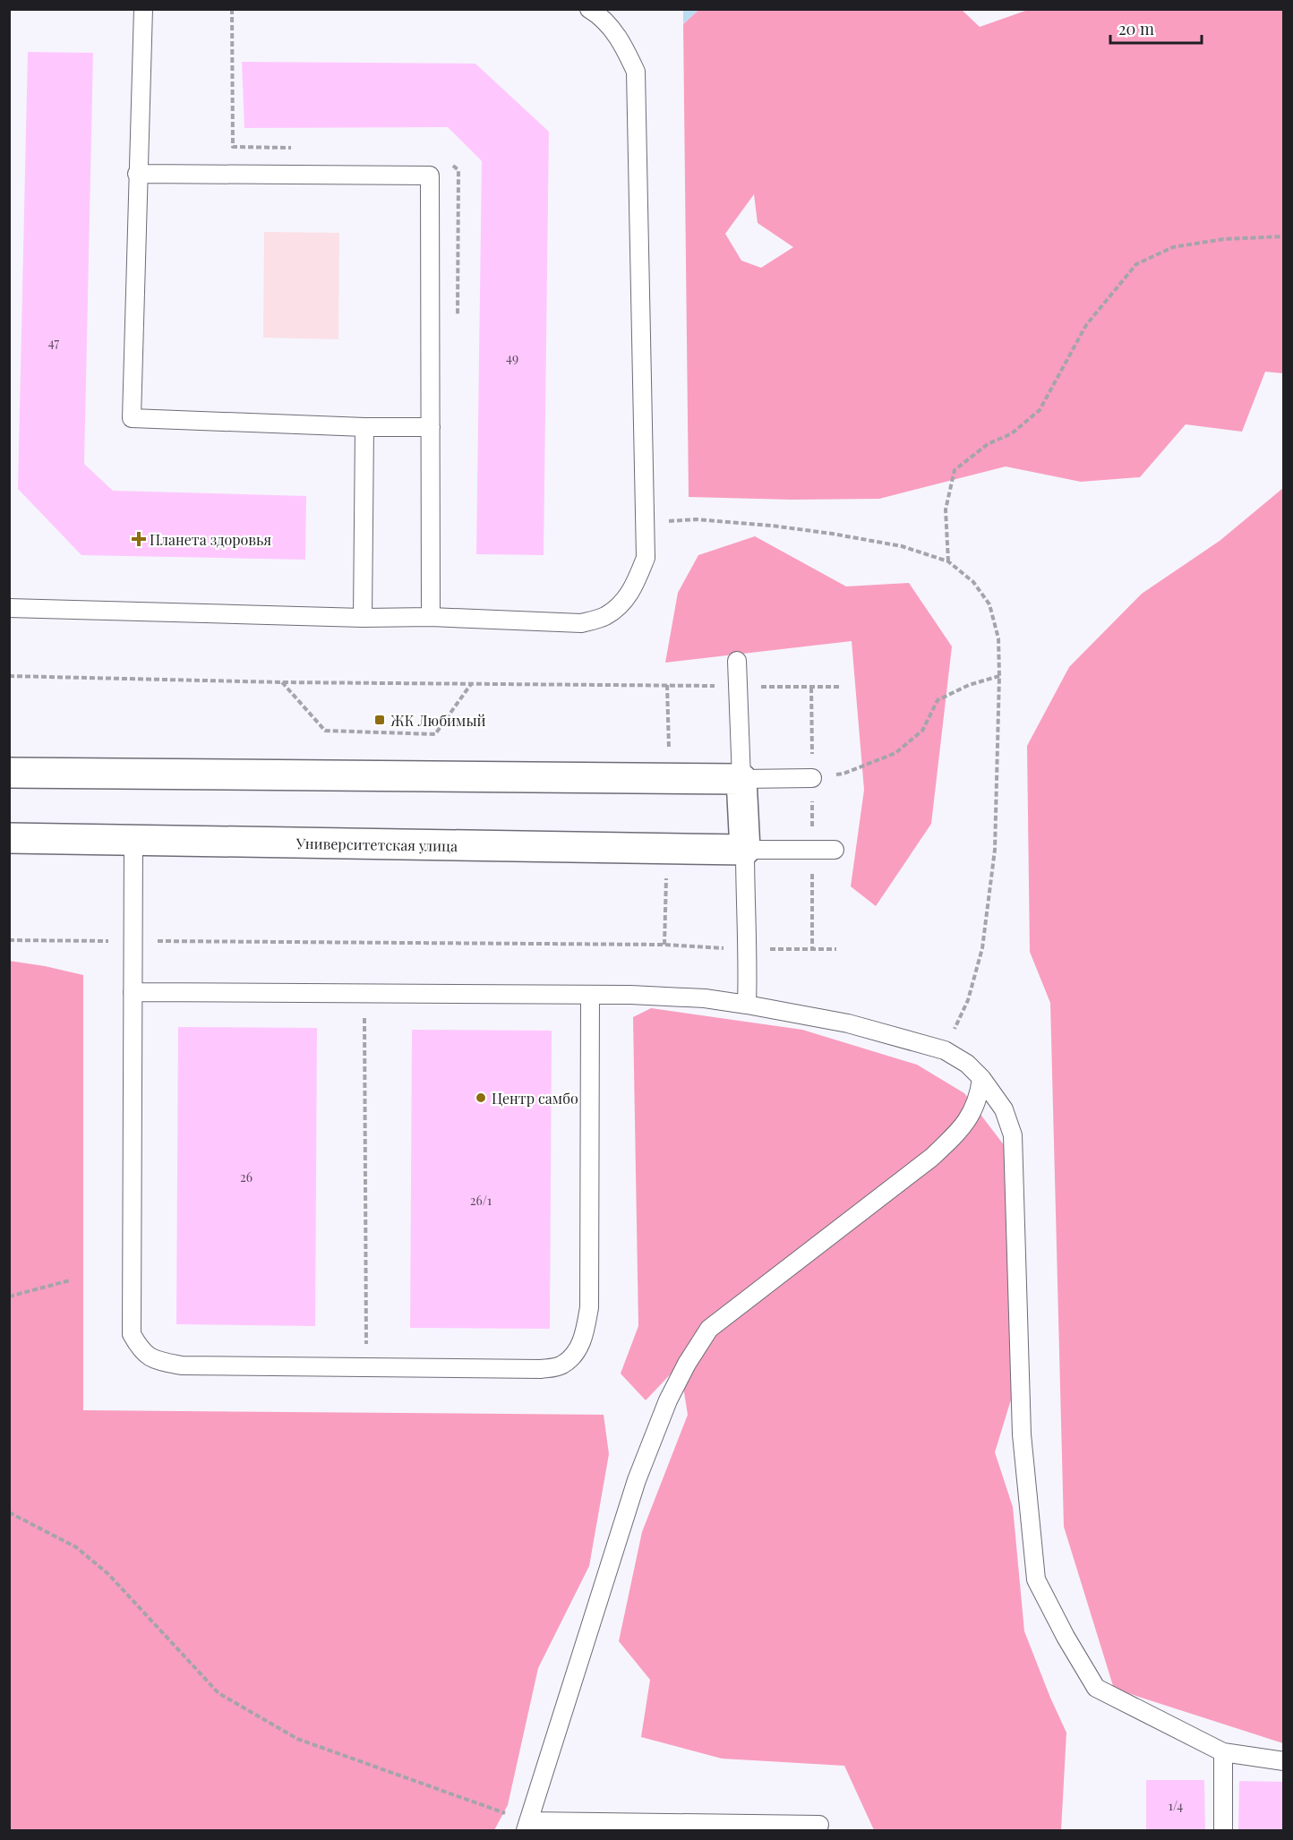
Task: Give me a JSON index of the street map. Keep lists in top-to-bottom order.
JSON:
{
  "streets": {
    "street": ["Университетская улица"]
  },
  "places": {
    "health": ["Планета здоровья"],
    "transit": ["ЖК Любимый"],
    "other": ["Центр самбо"]
  },
  "house_numbers": [
    "47",
    "49",
    "26",
    "26/1",
    "1/4"
  ],
  "scale_bar": "20 m"
}
